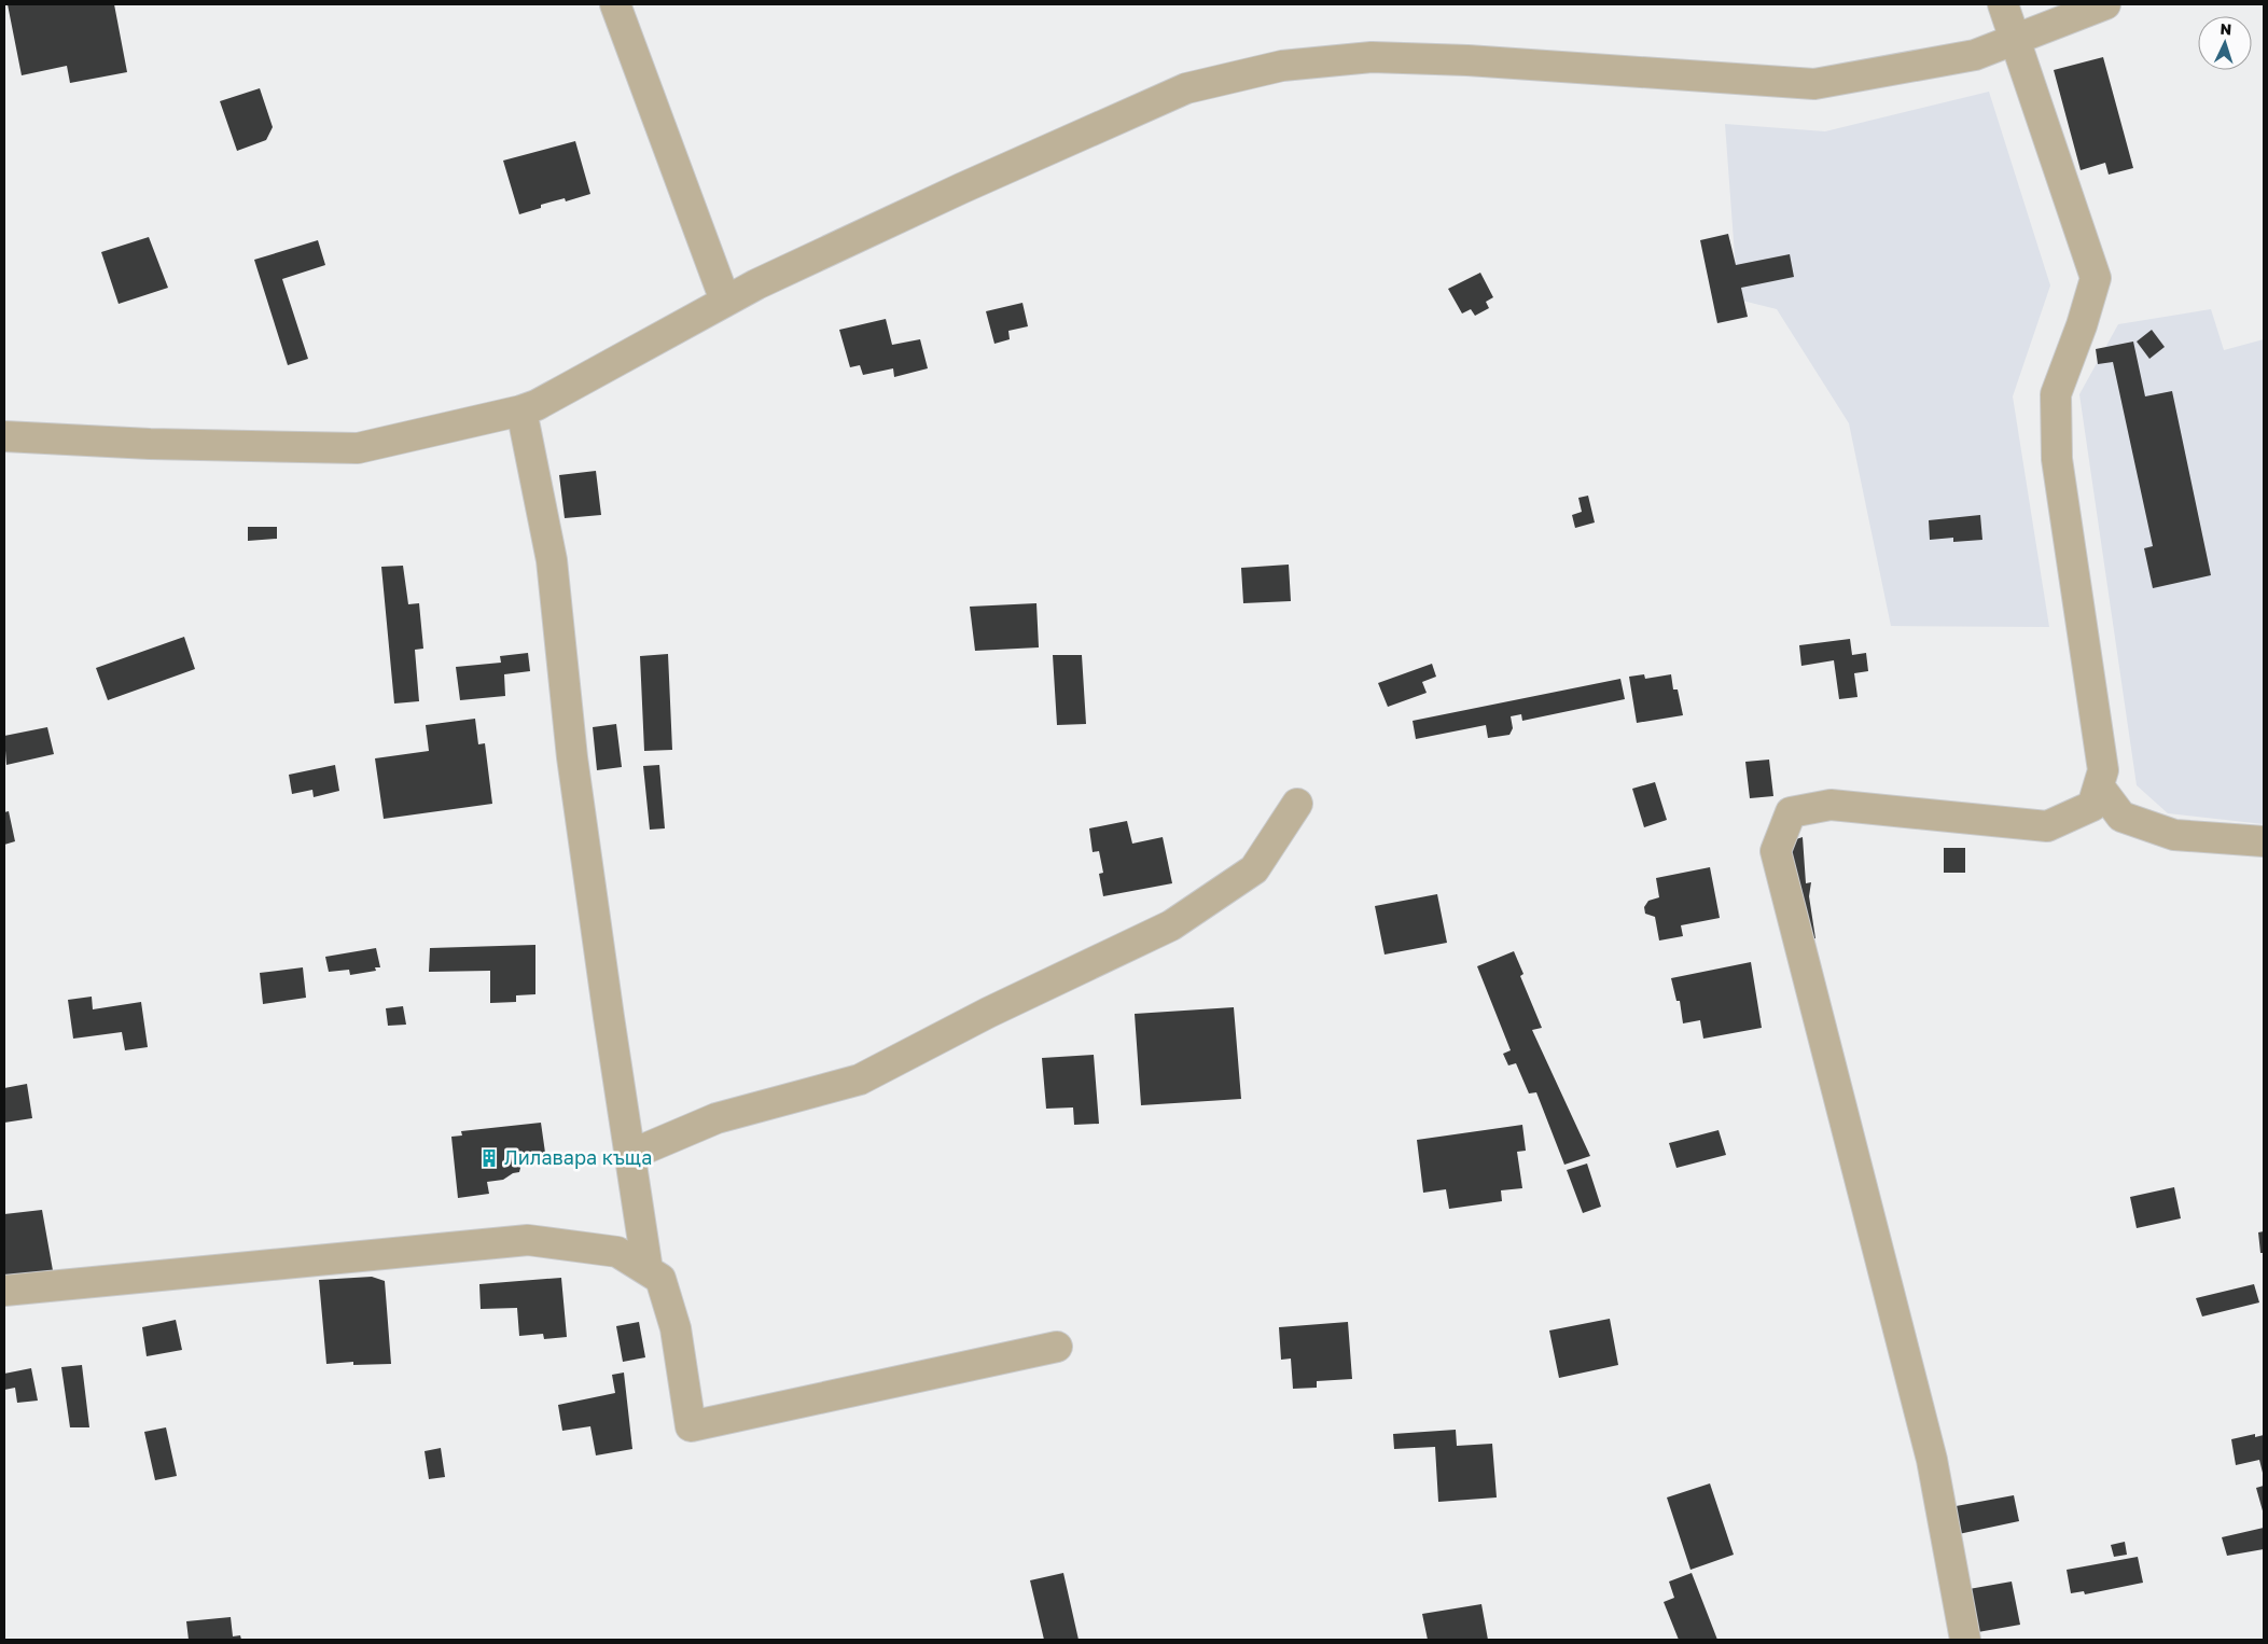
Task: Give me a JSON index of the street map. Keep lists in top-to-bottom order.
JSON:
{
  "places": {
    "building": ["Лилавара къща"]
  },
  "north": "top"
}
